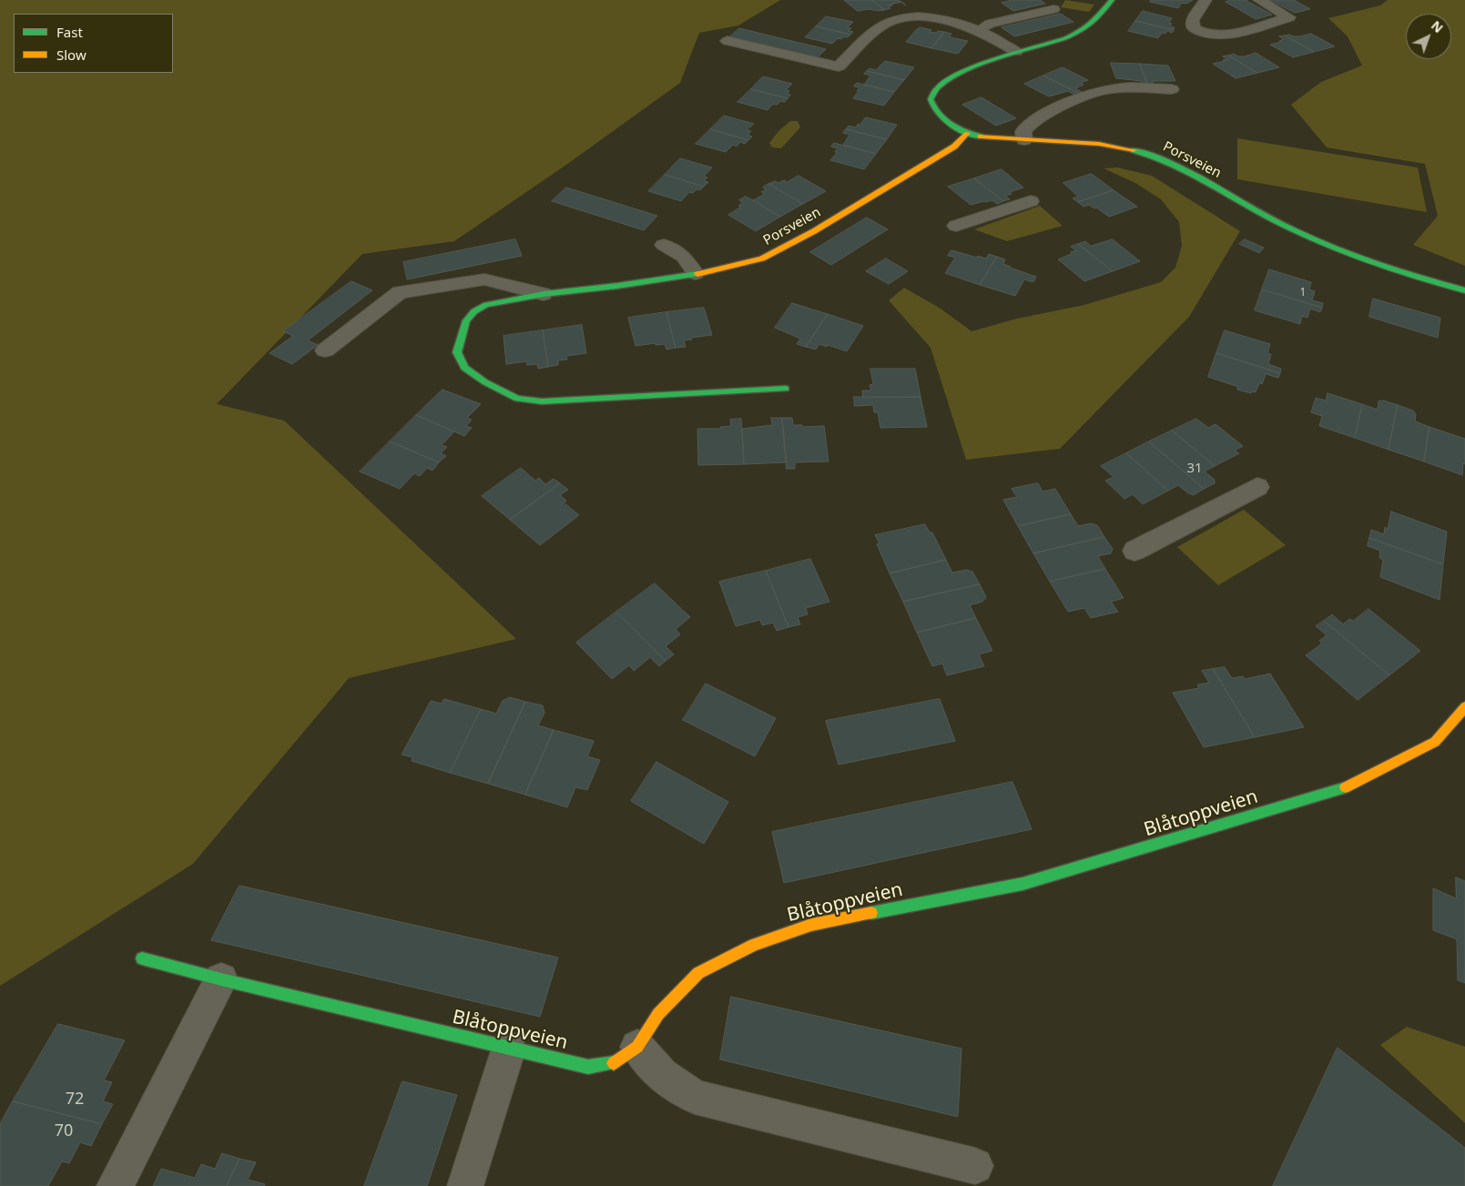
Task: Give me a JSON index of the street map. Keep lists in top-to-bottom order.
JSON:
{
  "streets": {
    "street": ["Porsveien", "Blåtoppveien"]
  },
  "house_numbers": [
    "1",
    "31",
    "72",
    "70"
  ],
  "legend": ["Fast", "Slow"],
  "north": "top right"
}
